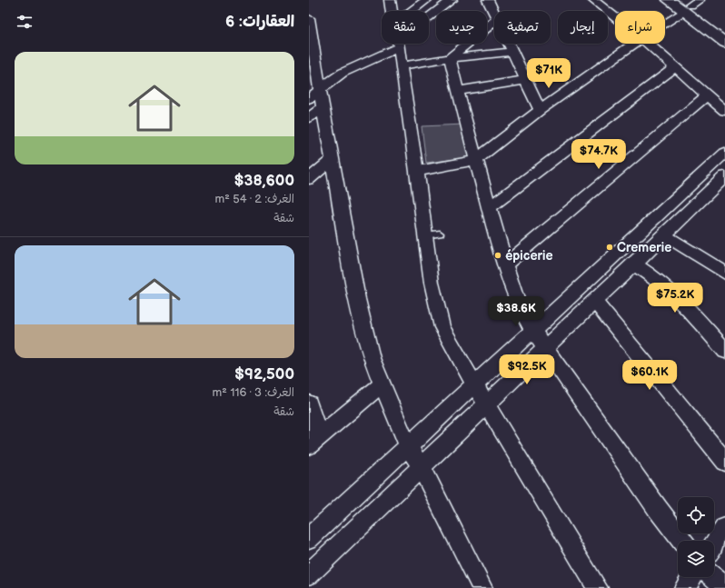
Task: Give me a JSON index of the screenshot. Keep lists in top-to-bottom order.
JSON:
{
  "places": ["Cremerie", "épicerie"],
  "page": {
    "heading": "العقارات: 6",
    "chip": [
      "شراء",
      "إيجار",
      "تصفية",
      "جديد",
      "شقة"
    ],
    "list": [
      {
        "name": "$38,600",
        "note": "الغرف: 2 · 54 m² · شقة"
      },
      {
        "name": "$92,500",
        "note": "الغرف: 3 · 116 m² · شقة"
      }
    ],
    "price": [
      "$71K",
      "$74.7K",
      "$75.2K",
      "$38.6K",
      "$92.5K",
      "$60.1K"
    ]
  }
}
